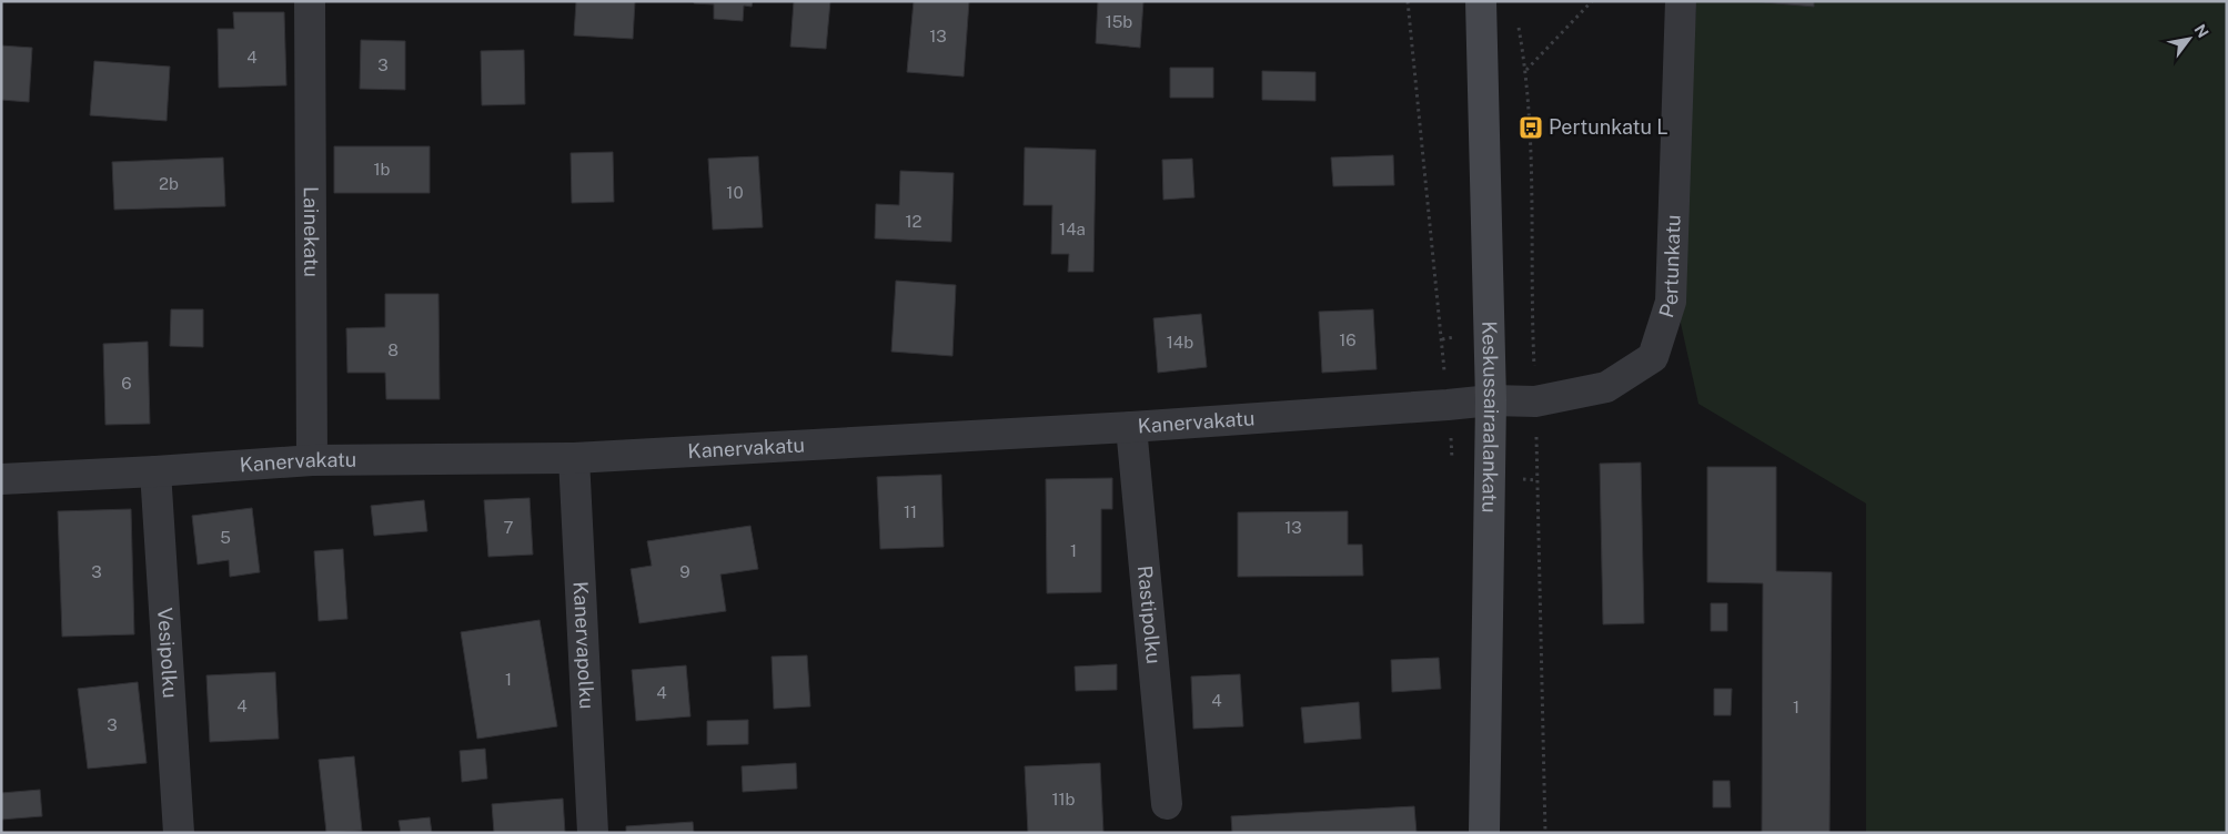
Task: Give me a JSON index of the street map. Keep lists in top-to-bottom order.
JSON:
{
  "streets": {
    "street": [
      "Lainekatu",
      "Pertunkatu",
      "Keskussairaalankatu",
      "Kanervakatu",
      "Rastipolku",
      "Kanervapolku",
      "Vesipolku"
    ]
  },
  "crossings": [
    ["Lainekatu", "Kanervakatu"],
    ["Pertunkatu", "Keskussairaalankatu"],
    ["Pertunkatu", "Kanervakatu"],
    ["Keskussairaalankatu", "Kanervakatu"],
    ["Kanervakatu", "Rastipolku"],
    ["Kanervakatu", "Kanervapolku"],
    ["Kanervakatu", "Vesipolku"]
  ],
  "places": {
    "bus stop": ["Pertunkatu L"]
  },
  "house_numbers": [
    "15b",
    "13",
    "4",
    "3",
    "1b",
    "2b",
    "10",
    "12",
    "14a",
    "16",
    "14b",
    "8",
    "6",
    "11",
    "7",
    "13",
    "5",
    "1",
    "3",
    "9",
    "1",
    "4",
    "4",
    "4",
    "1",
    "3",
    "11b"
  ],
  "north": "top right"
}
